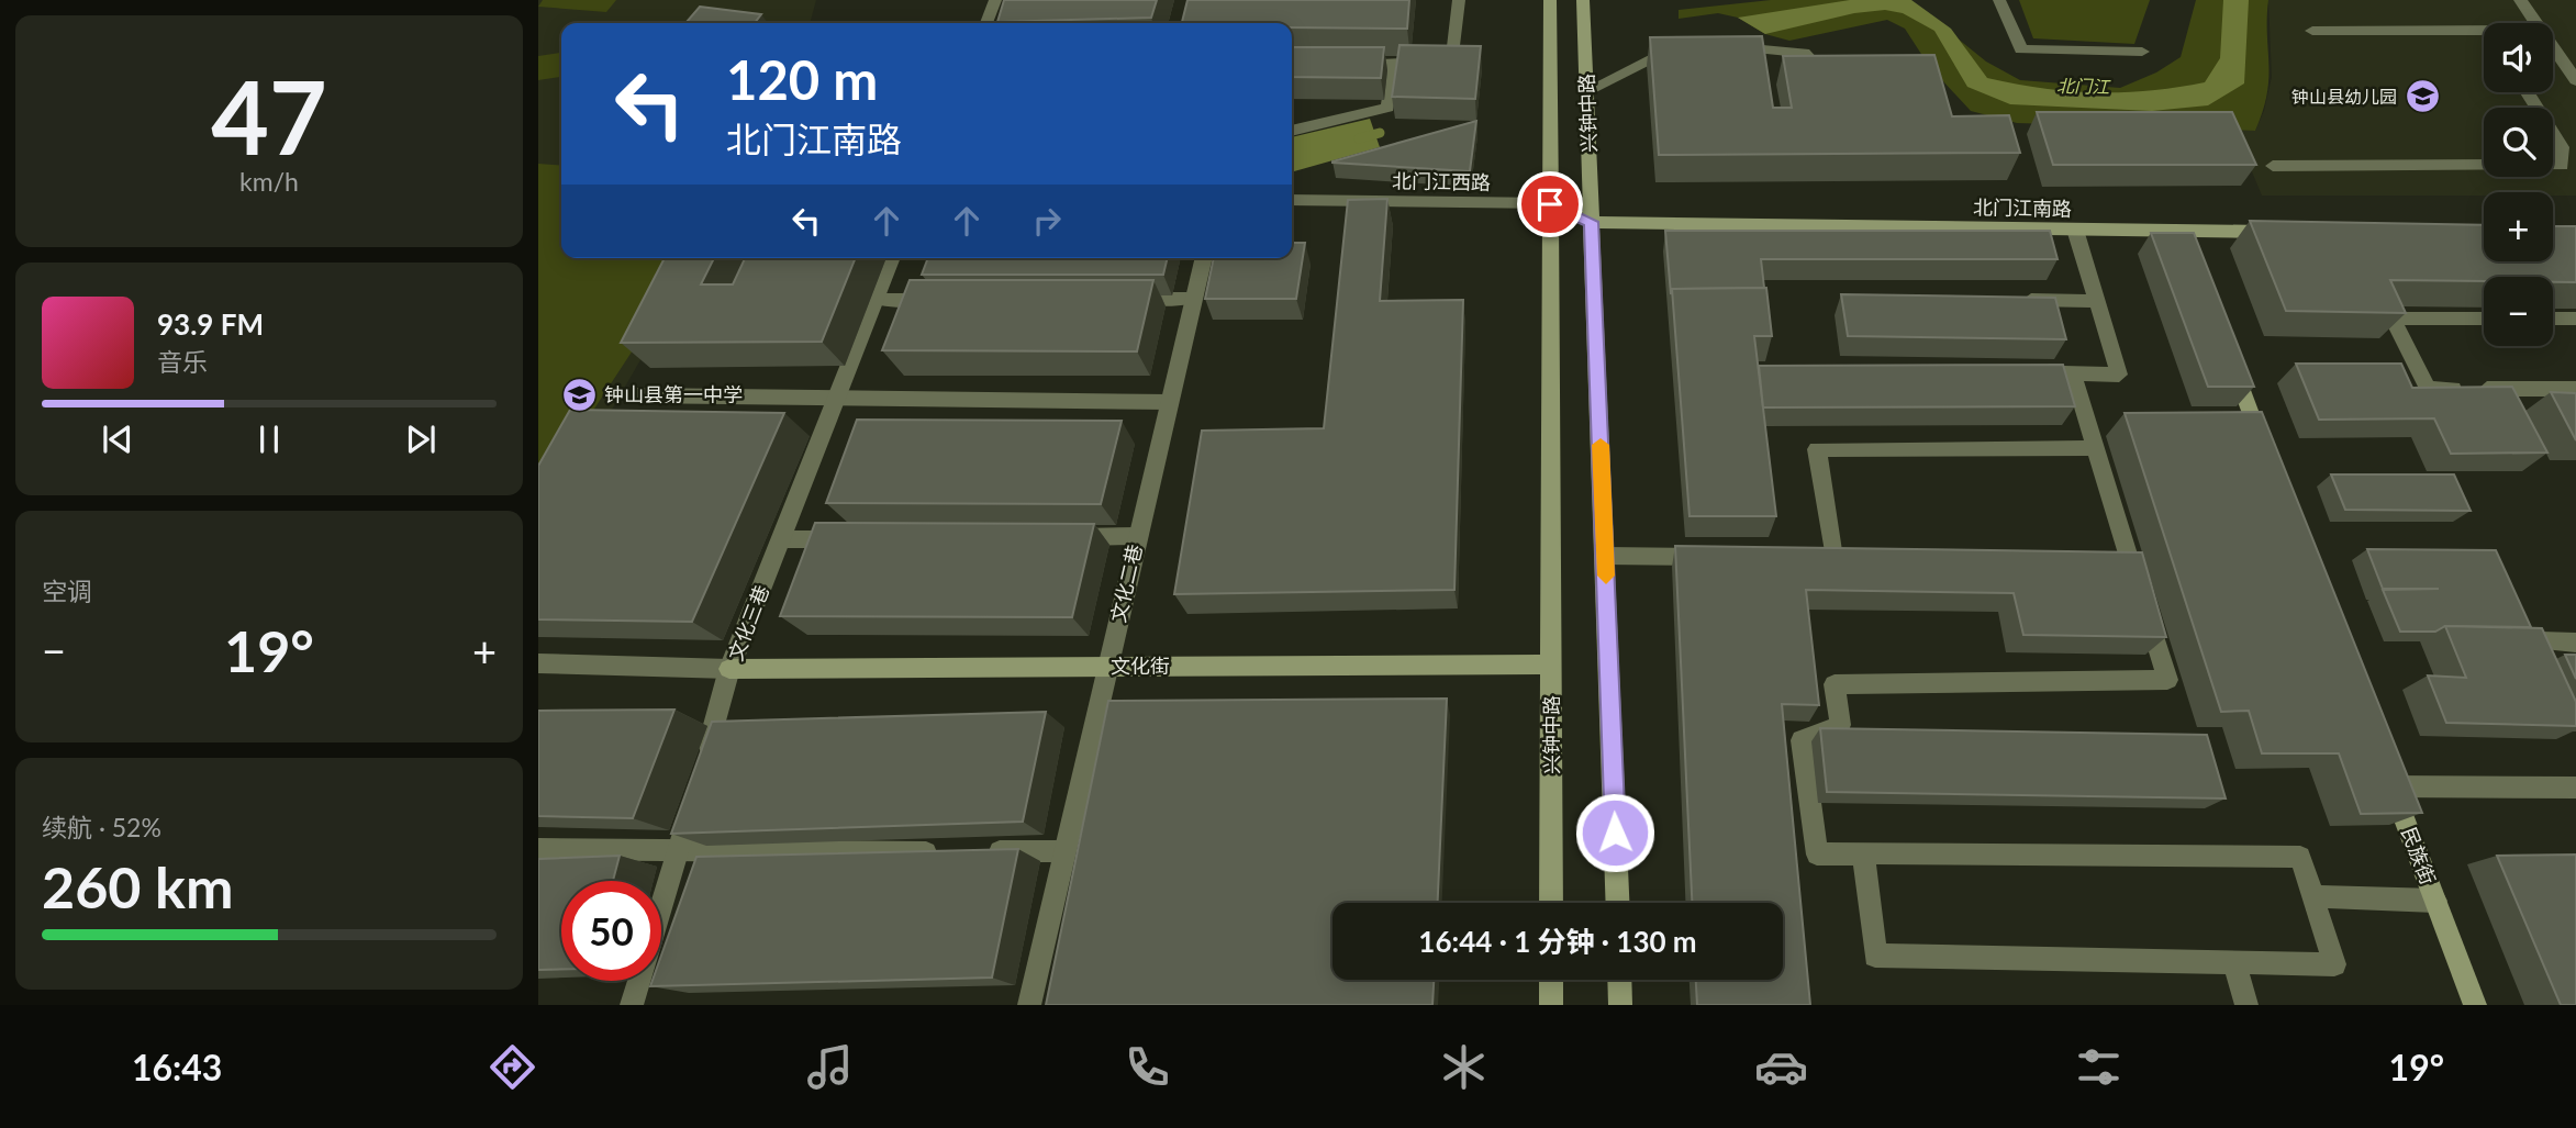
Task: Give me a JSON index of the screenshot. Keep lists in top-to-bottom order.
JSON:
{
  "streets": {
    "main road": [
      "兴钟中路",
      "北门江南路",
      "文化街",
      "民族街"
    ],
    "street": ["北门江西路", "文化二巷", "文化三巷"]
  },
  "crossings": [
    ["兴钟中路", "北门江西路"],
    ["兴钟中路", "北门江南路"],
    ["兴钟中路", "文化街"],
    ["北门江西路", "北门江南路"],
    ["文化二巷", "文化街"],
    ["文化三巷", "文化街"]
  ],
  "water": ["北门江"],
  "places": {
    "school or university": ["钟山县幼儿园", "钟山县第一中学"]
  },
  "page": {
    "tile": [
      ["47", "km/h"],
      "空调",
      ["续航 · 52%", "260 km"]
    ],
    "map_buttons": ["+", "−"],
    "turn": ["120 m", "北门江南路"],
    "song": ["93.9 FM", "音乐"],
    "heat": ["−", "19°", "+"],
    "limit": "50",
    "trip": "16:44 · 1 分钟 · 130 m",
    "tabs": ["16:43", "19°"]
  }
}
